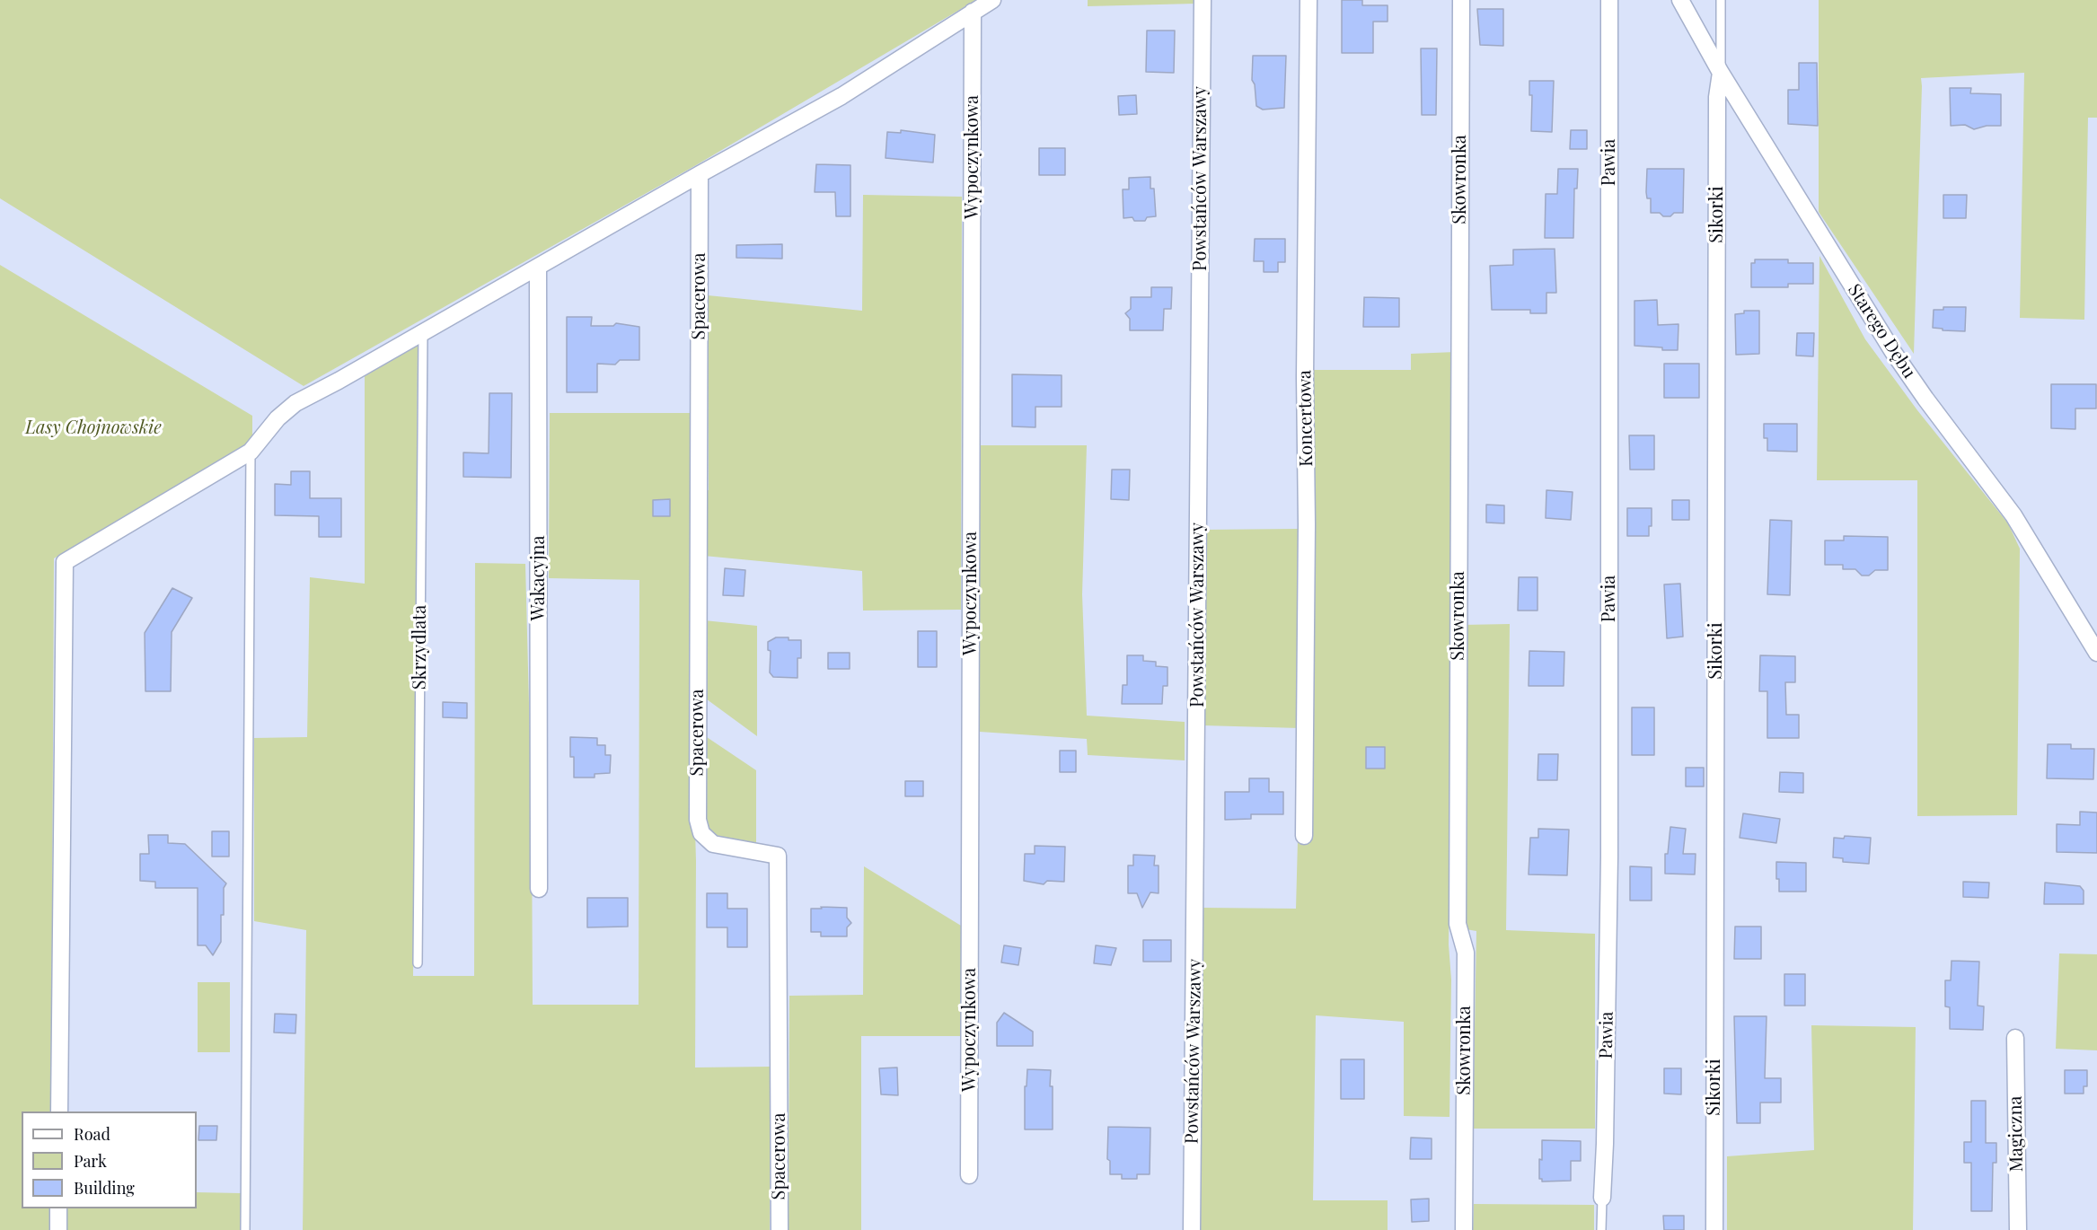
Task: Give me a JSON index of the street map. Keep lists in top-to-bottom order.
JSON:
{
  "streets": {
    "street": [
      "Wypoczynkowa",
      "Pawia",
      "Powstańców Warszawy",
      "Skowronka",
      "Sikorki",
      "Spacerowa",
      "Starego Dębu",
      "Koncertowa",
      "Wakacyjna",
      "Magiczna"
    ],
    "lane": ["Skrzydlata"]
  },
  "crossings": [
    ["Sikorki", "Starego Dębu"]
  ],
  "parks": ["Lasy Chojnowskie"],
  "legend": ["Road", "Park", "Building"]
}
